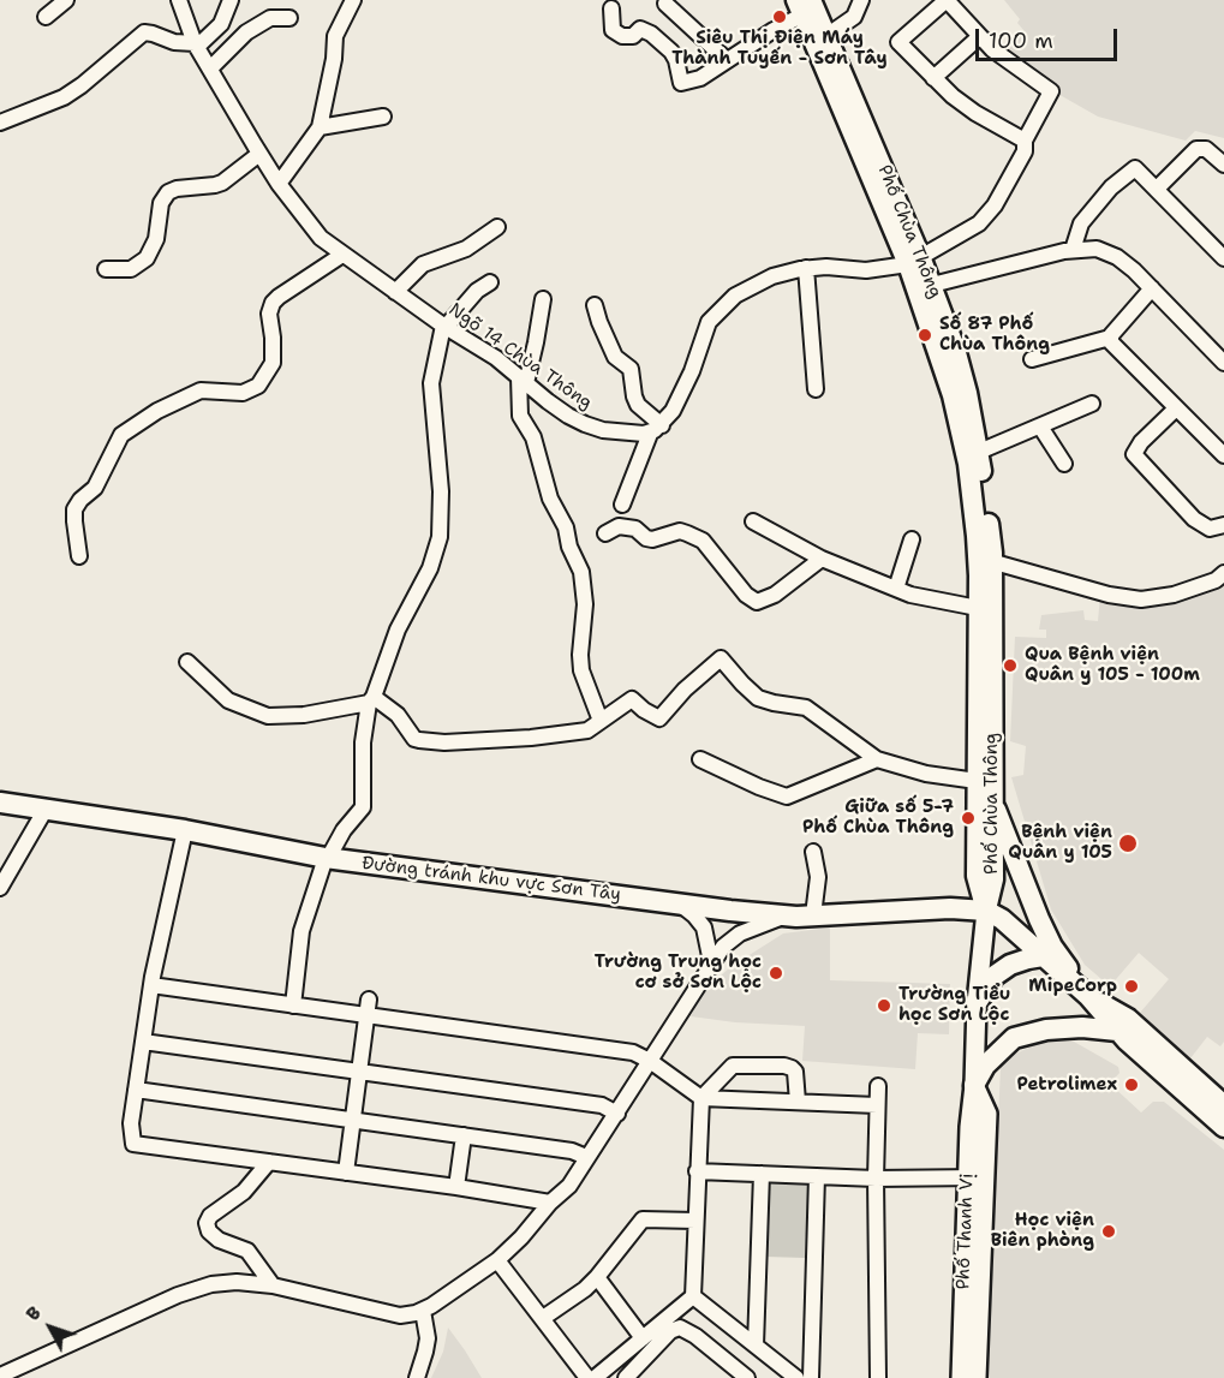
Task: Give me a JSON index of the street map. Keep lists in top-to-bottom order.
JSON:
{
  "streets": {
    "highway": ["Phố Chùa Thông", "Đường tránh khu vực Sơn Tây"],
    "main road": ["Phố Thanh Vị"],
    "street": ["Ngõ 14 Chùa Thông"]
  },
  "crossings": [
    ["Phố Chùa Thông", "Đường tránh khu vực Sơn Tây"],
    ["Phố Chùa Thông", "Phố Thanh Vị"],
    ["Đường tránh khu vực Sơn Tây", "Phố Thanh Vị"]
  ],
  "places": [
    "Siêu Thị Điện Máy Thành Tuyến - Sơn Tây",
    "Số 87 Phố Chùa Thông",
    "Qua Bệnh viện Quân y 105 - 100m",
    "Giữa số 5-7 Phố Chùa Thông",
    "Bệnh viện Quân y 105",
    "Trường Trung học cơ sở Sơn Lộc",
    "MipeCorp",
    "Trường Tiểu học Sơn Lộc",
    "Petrolimex",
    "Học viện Biên phòng"
  ],
  "scale_bar": "100 m",
  "north": "top left"
}
